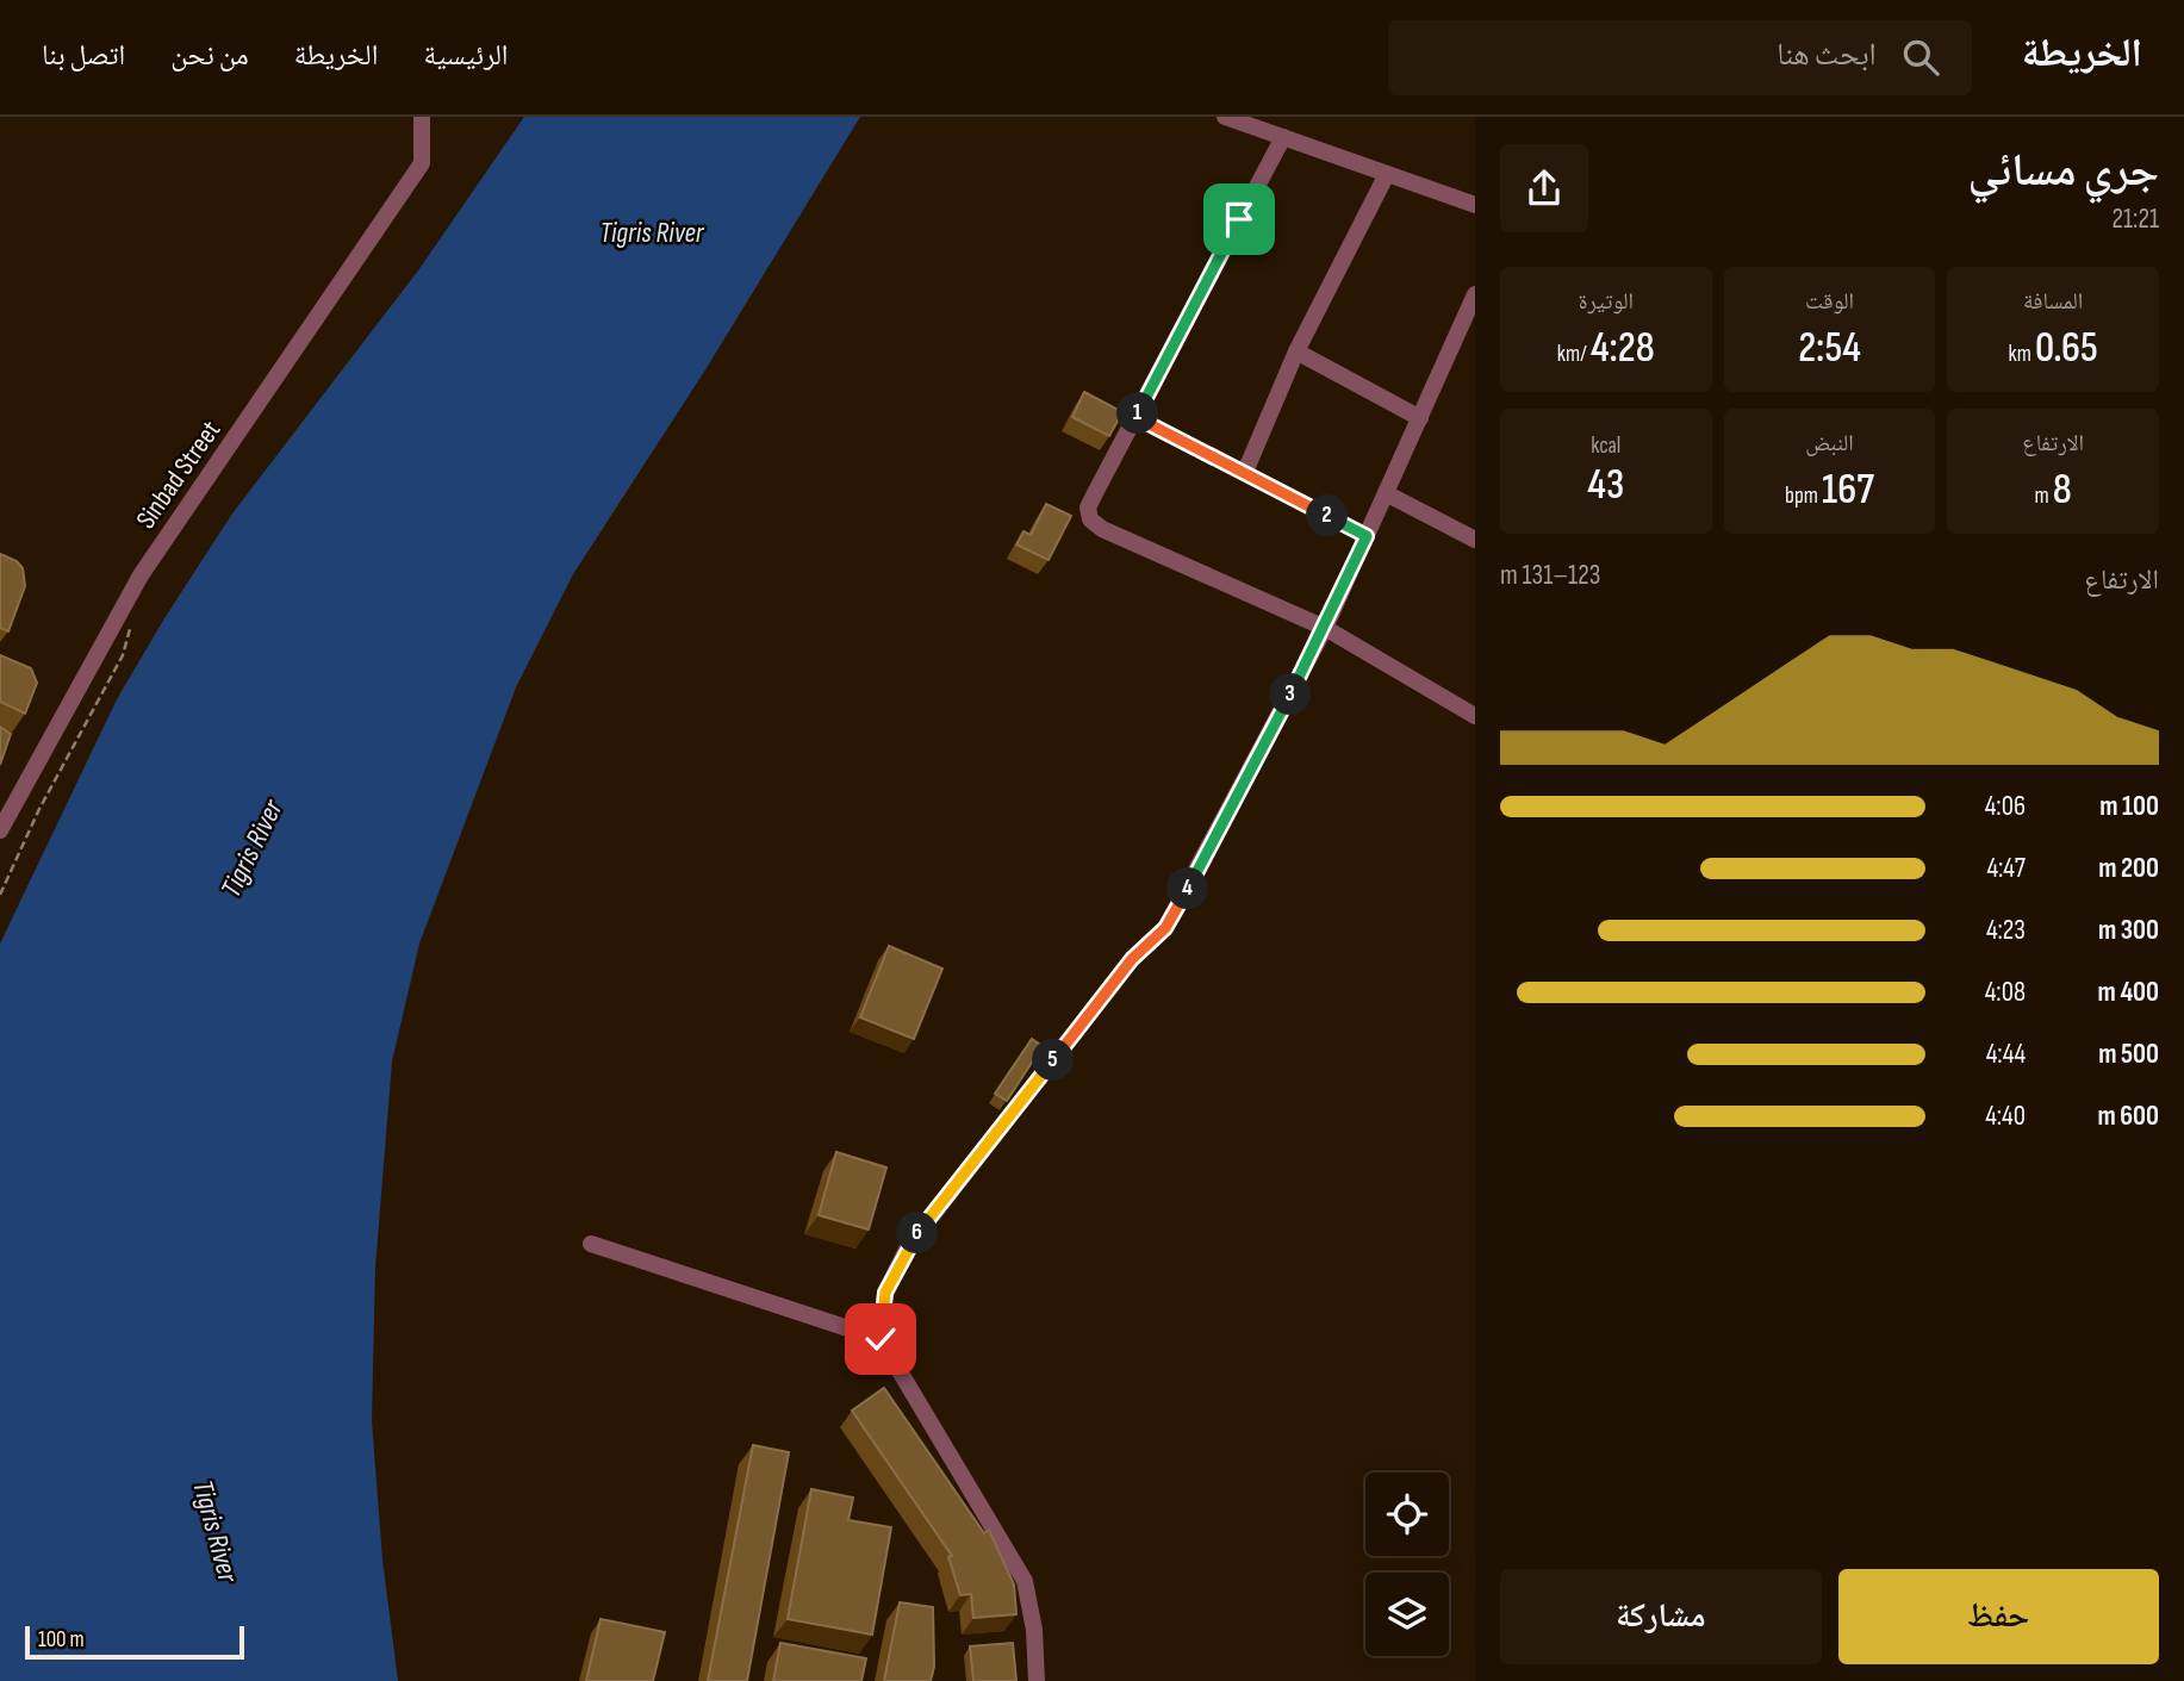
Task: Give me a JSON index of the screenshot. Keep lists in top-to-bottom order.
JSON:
{
  "streets": {
    "street": ["Sinbad Street"]
  },
  "water": ["Tigris River"],
  "scale_bar": "100 m",
  "page": {
    "header": "الخريطة",
    "search": "ابحث هنا",
    "nav": [
      "الرئيسية",
      "الخريطة",
      "من نحن",
      "اتصل بنا"
    ],
    "heading": ["جري مسائي", "21:21"],
    "stats": [
      ["المسافة", "0.65 km"],
      ["الوقت", "2:54"],
      ["الوتيرة", "4:28 /km"],
      ["الارتفاع", "8 m"],
      ["النبض", "167 bpm"],
      ["kcal", "43"]
    ],
    "pins": [
      "1",
      "2",
      "3",
      "4",
      "5",
      "6"
    ],
    "chart": ["الارتفاع", "123–131 m"],
    "list": [
      {
        "name": "100 m",
        "note": "4:06"
      },
      {
        "name": "200 m",
        "note": "4:47"
      },
      {
        "name": "300 m",
        "note": "4:23"
      },
      {
        "name": "400 m",
        "note": "4:08"
      },
      {
        "name": "500 m",
        "note": "4:44"
      },
      {
        "name": "600 m",
        "note": "4:40"
      }
    ],
    "buttons": ["حفظ", "مشاركة"],
    "scale": "100 m"
  }
}
